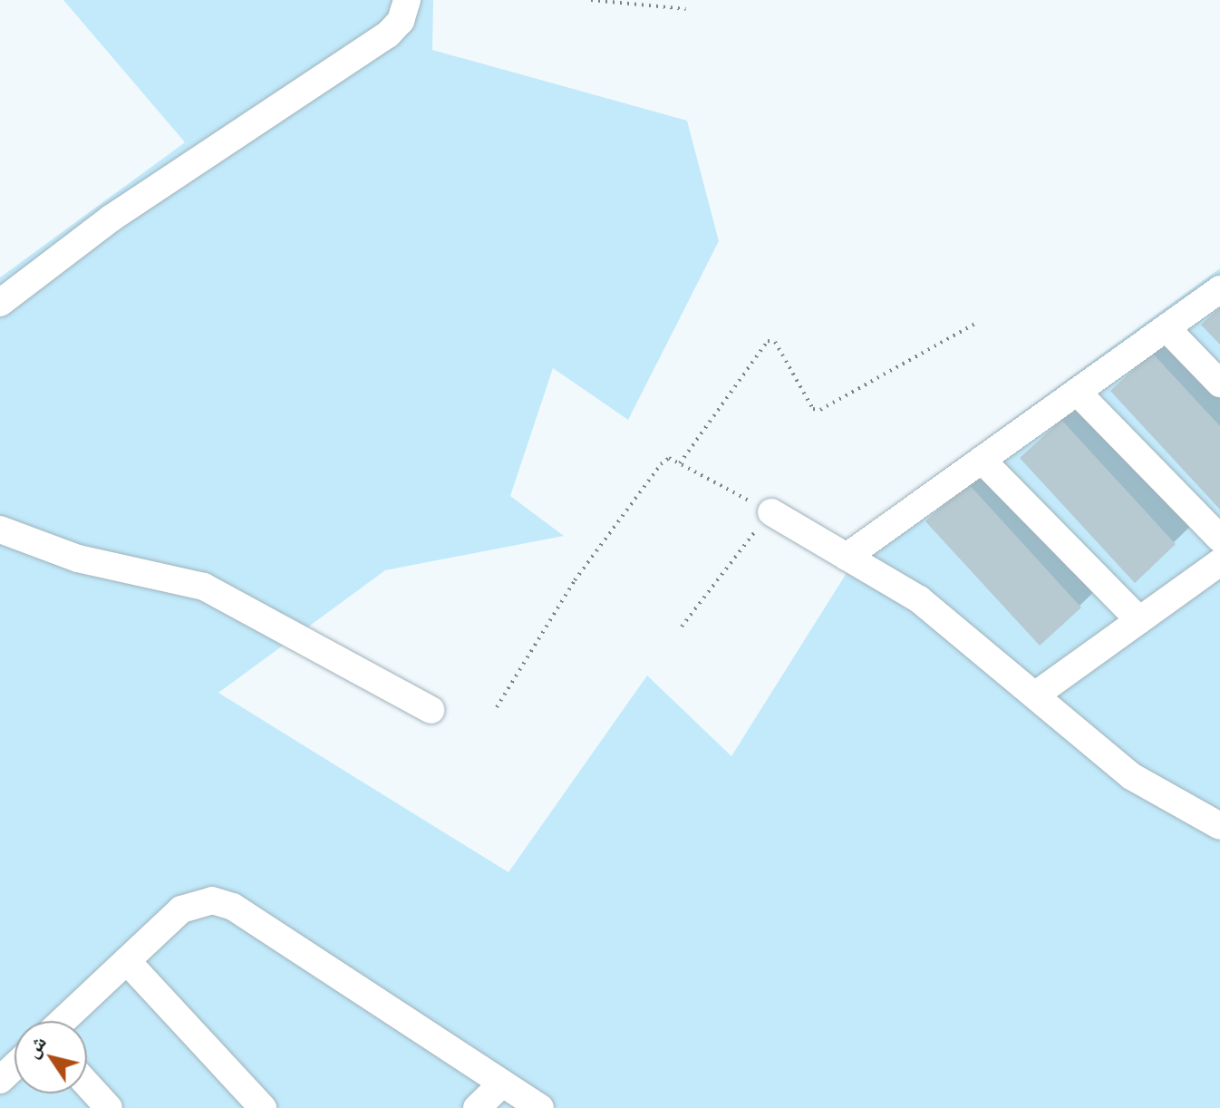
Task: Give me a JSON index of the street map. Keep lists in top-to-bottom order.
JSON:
{
  "north": "top left"
}
